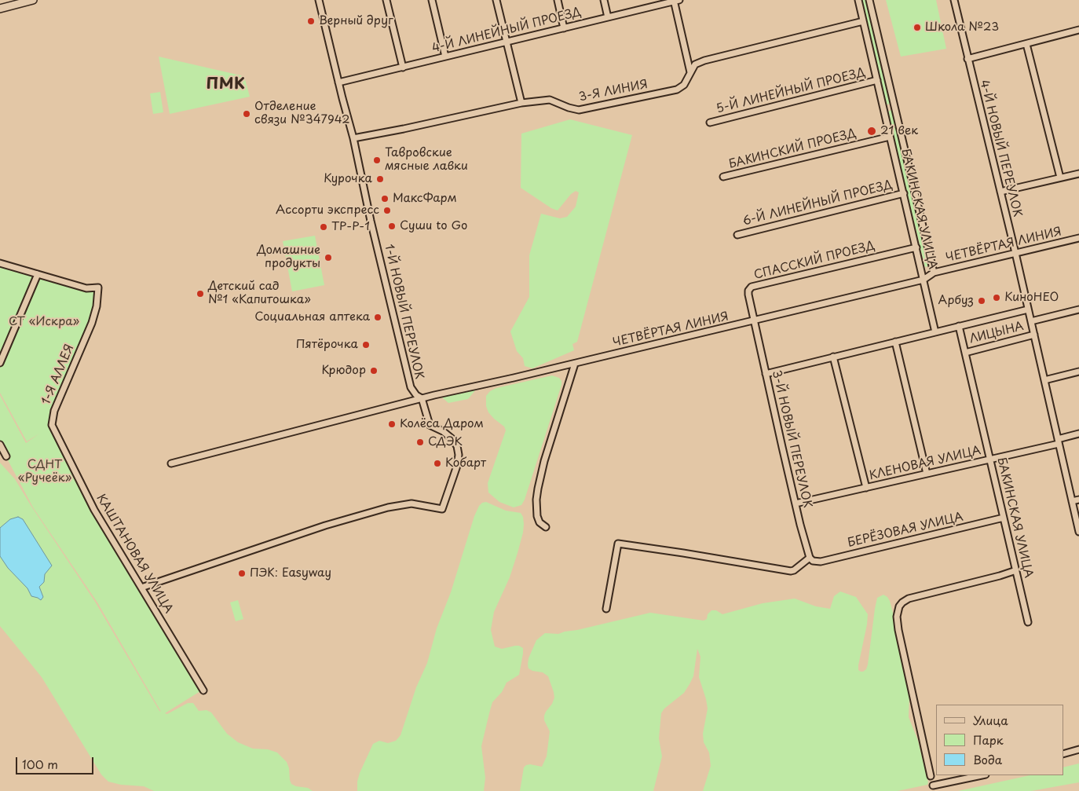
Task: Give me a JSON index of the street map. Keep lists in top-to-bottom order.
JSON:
{
  "streets": {
    "street": [
      "4-Й ЛИНЕЙНЫЙ ПРОЕЗД",
      "3-Я ЛИНИЯ",
      "5-Й ЛИНЕЙНЫЙ ПРОЕЗД",
      "4-Й НОВЫЙ ПЕРЕУЛОК",
      "БАКИНСКИЙ ПРОЕЗД",
      "6-Й ЛИНЕЙНЫЙ ПРОЕЗД",
      "БАКИНСКАЯ УЛИЦА",
      "ЧЕТВЁРТАЯ ЛИНИЯ",
      "СПАССКИЙ ПРОЕЗД",
      "1-Й НОВЫЙ ПЕРЕУЛОК",
      "ЛИЦЫНА",
      "1-Я АЛЛЕЯ",
      "3-Й НОВЫЙ ПЕРЕУЛОК",
      "КЛЕНОВАЯ УЛИЦА",
      "БЕРЁЗОВАЯ УЛИЦА",
      "КАШТАНОВАЯ УЛИЦА"
    ]
  },
  "crossings": [
    ["4-Й ЛИНЕЙНЫЙ ПРОЕЗД", "1-Й НОВЫЙ ПЕРЕУЛОК"],
    ["3-Я ЛИНИЯ", "БАКИНСКАЯ УЛИЦА"],
    ["3-Я ЛИНИЯ", "1-Й НОВЫЙ ПЕРЕУЛОК"],
    ["5-Й ЛИНЕЙНЫЙ ПРОЕЗД", "БАКИНСКАЯ УЛИЦА"],
    ["4-Й НОВЫЙ ПЕРЕУЛОК", "ЧЕТВЁРТАЯ ЛИНИЯ"],
    ["4-Й НОВЫЙ ПЕРЕУЛОК", "ЛИЦЫНА"],
    ["4-Й НОВЫЙ ПЕРЕУЛОК", "КЛЕНОВАЯ УЛИЦА"],
    ["БАКИНСКИЙ ПРОЕЗД", "БАКИНСКАЯ УЛИЦА"],
    ["6-Й ЛИНЕЙНЫЙ ПРОЕЗД", "БАКИНСКАЯ УЛИЦА"],
    ["БАКИНСКАЯ УЛИЦА", "ЧЕТВЁРТАЯ ЛИНИЯ"],
    ["БАКИНСКАЯ УЛИЦА", "СПАССКИЙ ПРОЕЗД"],
    ["БАКИНСКАЯ УЛИЦА", "ЛИЦЫНА"],
    ["БАКИНСКАЯ УЛИЦА", "КЛЕНОВАЯ УЛИЦА"],
    ["БАКИНСКАЯ УЛИЦА", "БЕРЁЗОВАЯ УЛИЦА"],
    ["ЧЕТВЁРТАЯ ЛИНИЯ", "СПАССКИЙ ПРОЕЗД"],
    ["ЧЕТВЁРТАЯ ЛИНИЯ", "1-Й НОВЫЙ ПЕРЕУЛОК"],
    ["ЧЕТВЁРТАЯ ЛИНИЯ", "3-Й НОВЫЙ ПЕРЕУЛОК"],
    ["СПАССКИЙ ПРОЕЗД", "3-Й НОВЫЙ ПЕРЕУЛОК"],
    ["1-Й НОВЫЙ ПЕРЕУЛОК", "КАШТАНОВАЯ УЛИЦА"],
    ["1-Я АЛЛЕЯ", "КАШТАНОВАЯ УЛИЦА"],
    ["3-Й НОВЫЙ ПЕРЕУЛОК", "КЛЕНОВАЯ УЛИЦА"],
    ["3-Й НОВЫЙ ПЕРЕУЛОК", "БЕРЁЗОВАЯ УЛИЦА"]
  ],
  "districts": ["ПМК"],
  "parks": ["СТ «Искра»", "СДНТ «Ручеёк»"],
  "places": [
    "Верный друг",
    "Школа №23",
    "Отделение связи №347942",
    "21 век",
    "Тавровские мясные лавки",
    "Курочка",
    "МаксФарм",
    "Ассорти экспресс",
    "Суши to Go",
    "ТР-Р-1",
    "Домашние продукты",
    "Детский сад №1 «Капитошка»",
    "КиноНЕО",
    "Арбуз",
    "Социальная аптека",
    "Пятёрочка",
    "Крюдор",
    "Колёса Даром",
    "СДЭК",
    "Кобарт",
    "ПЭК: Easyway"
  ],
  "legend": ["Улица", "Парк", "Вода"],
  "scale_bar": "100 m"
}
